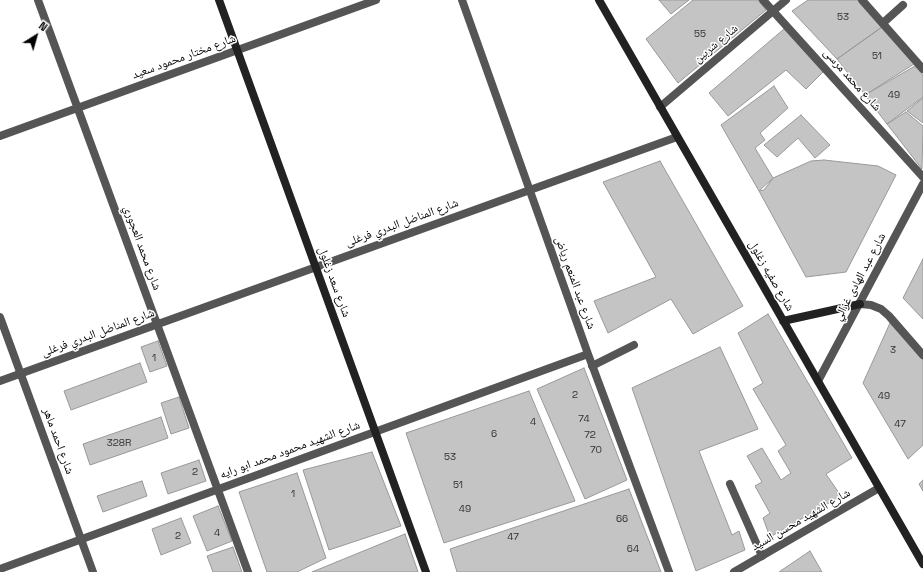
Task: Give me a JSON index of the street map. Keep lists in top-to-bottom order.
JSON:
{
  "streets": {
    "street": [
      "شارع شربين",
      "شارع مختار محمود سعيد",
      "شارع محمد مرسى",
      "شارع المناضل البدري فرغلى",
      "شارع محمد العجوري",
      "شارع صفيه زغلول",
      "شارع عبد الهادى غزالي",
      "شارع سعد زغلول",
      "شارع عبد المنعم رياض",
      "شارع احمد ماهر",
      "شارع الشهيد محمود محمد ابو رايه",
      "شارع الشهيد محسن السيد"
    ]
  },
  "crossings": [
    ["شارع شربين", "شارع محمد مرسى"],
    ["شارع شربين", "شارع صفيه زغلول"],
    ["شارع مختار محمود سعيد", "شارع محمد العجوري"],
    ["شارع مختار محمود سعيد", "شارع سعد زغلول"],
    ["شارع المناضل البدري فرغلى", "شارع محمد العجوري"],
    ["شارع المناضل البدري فرغلى", "شارع صفيه زغلول"],
    ["شارع المناضل البدري فرغلى", "شارع سعد زغلول"],
    ["شارع المناضل البدري فرغلى", "شارع عبد المنعم رياض"],
    ["شارع المناضل البدري فرغلى", "شارع احمد ماهر"],
    ["شارع محمد العجوري", "شارع الشهيد محمود محمد ابو رايه"],
    ["شارع صفيه زغلول", "شارع عبد الهادى غزالي"],
    ["شارع صفيه زغلول", "شارع الشهيد محسن السيد"],
    ["شارع سعد زغلول", "شارع الشهيد محمود محمد ابو رايه"],
    ["شارع عبد المنعم رياض", "شارع الشهيد محمود محمد ابو رايه"],
    ["شارع احمد ماهر", "شارع الشهيد محمود محمد ابو رايه"]
  ],
  "house_numbers": [
    "53",
    "55",
    "51",
    "49",
    "3",
    "1",
    "2",
    "49",
    "74",
    "4",
    "47",
    "6",
    "72",
    "328R",
    "70",
    "53",
    "2",
    "51",
    "1",
    "49",
    "66",
    "4",
    "2",
    "47",
    "64"
  ],
  "north": "top right"
}
